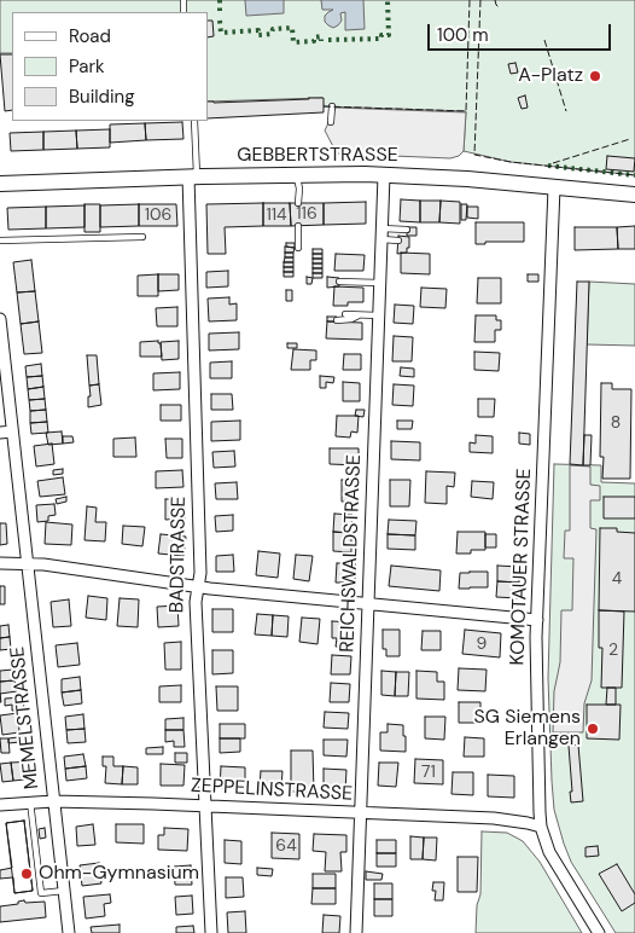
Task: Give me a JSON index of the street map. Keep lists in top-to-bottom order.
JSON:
{
  "streets": {
    "street": [
      "GEBBERTSTRASSE",
      "REICHSWALDSTRASSE",
      "BADSTRASSE",
      "KOMOTAUER STRASSE",
      "MEMELSTRASSE",
      "ZEPPELINSTRASSE"
    ]
  },
  "crossings": [
    ["GEBBERTSTRASSE", "REICHSWALDSTRASSE"],
    ["GEBBERTSTRASSE", "BADSTRASSE"],
    ["GEBBERTSTRASSE", "KOMOTAUER STRASSE"],
    ["REICHSWALDSTRASSE", "ZEPPELINSTRASSE"],
    ["BADSTRASSE", "ZEPPELINSTRASSE"],
    ["KOMOTAUER STRASSE", "ZEPPELINSTRASSE"],
    ["MEMELSTRASSE", "ZEPPELINSTRASSE"]
  ],
  "places": ["A-Platz", "SG Siemens Erlangen", "Ohm-Gymnasium"],
  "house_numbers": [
    "116",
    "106",
    "114",
    "8",
    "4",
    "9",
    "2",
    "71",
    "64"
  ],
  "legend": ["Road", "Park", "Building"],
  "scale_bar": "100 m"
}
